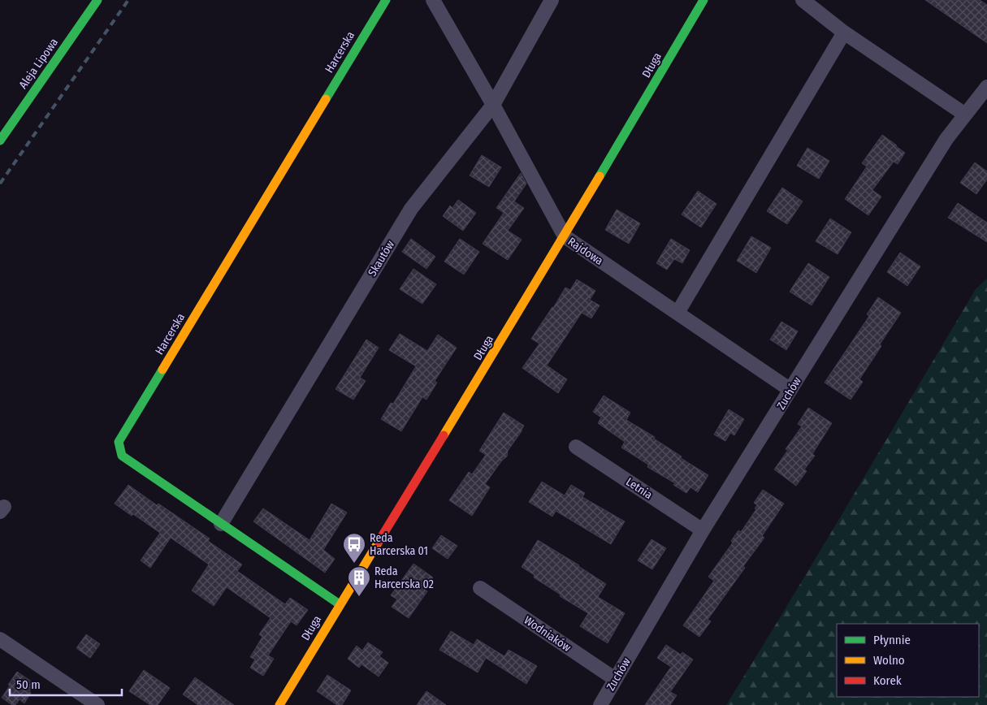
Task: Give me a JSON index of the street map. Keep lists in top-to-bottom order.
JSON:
{
  "streets": {
    "street": [
      "Harcerska",
      "Aleja Lipowa",
      "Długa",
      "Rajdowa",
      "Skautów",
      "Zuchów",
      "Letnia",
      "Wodniaków"
    ]
  },
  "crossings": [
    ["Harcerska", "Długa"],
    ["Harcerska", "Skautów"],
    ["Długa", "Rajdowa"],
    ["Rajdowa", "Skautów"],
    ["Rajdowa", "Zuchów"],
    ["Zuchów", "Letnia"],
    ["Zuchów", "Wodniaków"]
  ],
  "places": {
    "bus stop": ["Reda Harcerska 01"],
    "building": ["Reda Harcerska 02"]
  },
  "legend": ["Płynnie", "Wolno", "Korek"],
  "scale_bar": "50 m"
}
